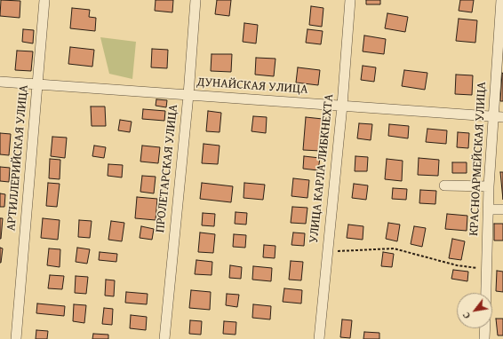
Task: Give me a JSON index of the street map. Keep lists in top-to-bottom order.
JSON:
{
  "streets": {
    "street": [
      "ДУНАЙСКАЯ УЛИЦА",
      "АРТИЛЛЕРИЙСКАЯ УЛИЦА",
      "КРАСНОАРМЕЙСКАЯ УЛИЦА",
      "ПРОЛЕТАРСКАЯ УЛИЦА",
      "УЛИЦА КАРЛА ЛИБКНЕХТА"
    ]
  },
  "crossings": [
    ["ДУНАЙСКАЯ УЛИЦА", "АРТИЛЛЕРИЙСКАЯ УЛИЦА"],
    ["ДУНАЙСКАЯ УЛИЦА", "КРАСНОАРМЕЙСКАЯ УЛИЦА"],
    ["ДУНАЙСКАЯ УЛИЦА", "ПРОЛЕТАРСКАЯ УЛИЦА"],
    ["ДУНАЙСКАЯ УЛИЦА", "УЛИЦА КАРЛА ЛИБКНЕХТА"]
  ],
  "north": "bottom left"
}
